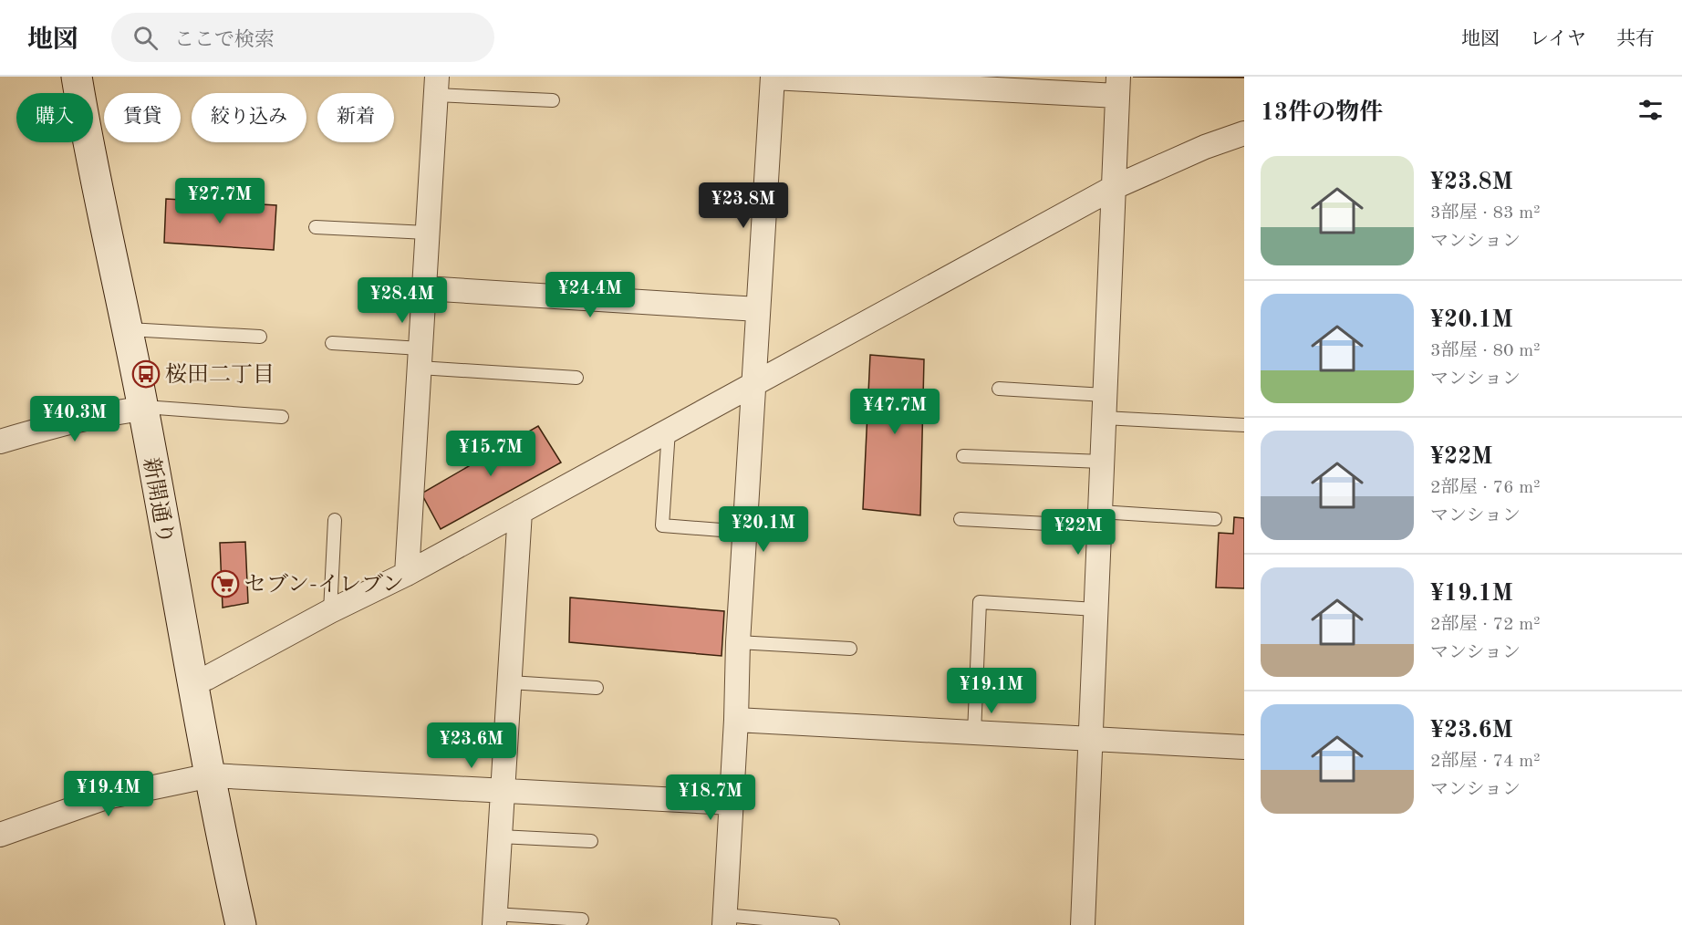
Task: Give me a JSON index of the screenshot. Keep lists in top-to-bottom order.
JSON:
{
  "streets": {
    "street": ["新開通り"]
  },
  "places": {
    "bus stop": ["桜田二丁目"],
    "supermarket": ["セブン-イレブン"]
  },
  "page": {
    "header": "地図",
    "search": "ここで検索",
    "nav": ["地図", "レイヤ", "共有"],
    "heading": "13件の物件",
    "chip": [
      "購入",
      "賃貸",
      "絞り込み",
      "新着"
    ],
    "list": [
      {
        "name": "¥23.8M",
        "note": "3部屋 · 83 m² · マンション"
      },
      {
        "name": "¥20.1M",
        "note": "3部屋 · 80 m² · マンション"
      },
      {
        "name": "¥22M",
        "note": "2部屋 · 76 m² · マンション"
      },
      {
        "name": "¥19.1M",
        "note": "2部屋 · 72 m² · マンション"
      },
      {
        "name": "¥23.6M",
        "note": "2部屋 · 74 m² · マンション"
      }
    ],
    "price": [
      "¥27.7M",
      "¥23.8M",
      "¥24.4M",
      "¥28.4M",
      "¥47.7M",
      "¥40.3M",
      "¥15.7M",
      "¥20.1M",
      "¥22M",
      "¥19.1M",
      "¥23.6M",
      "¥19.4M",
      "¥18.7M"
    ]
  }
}
